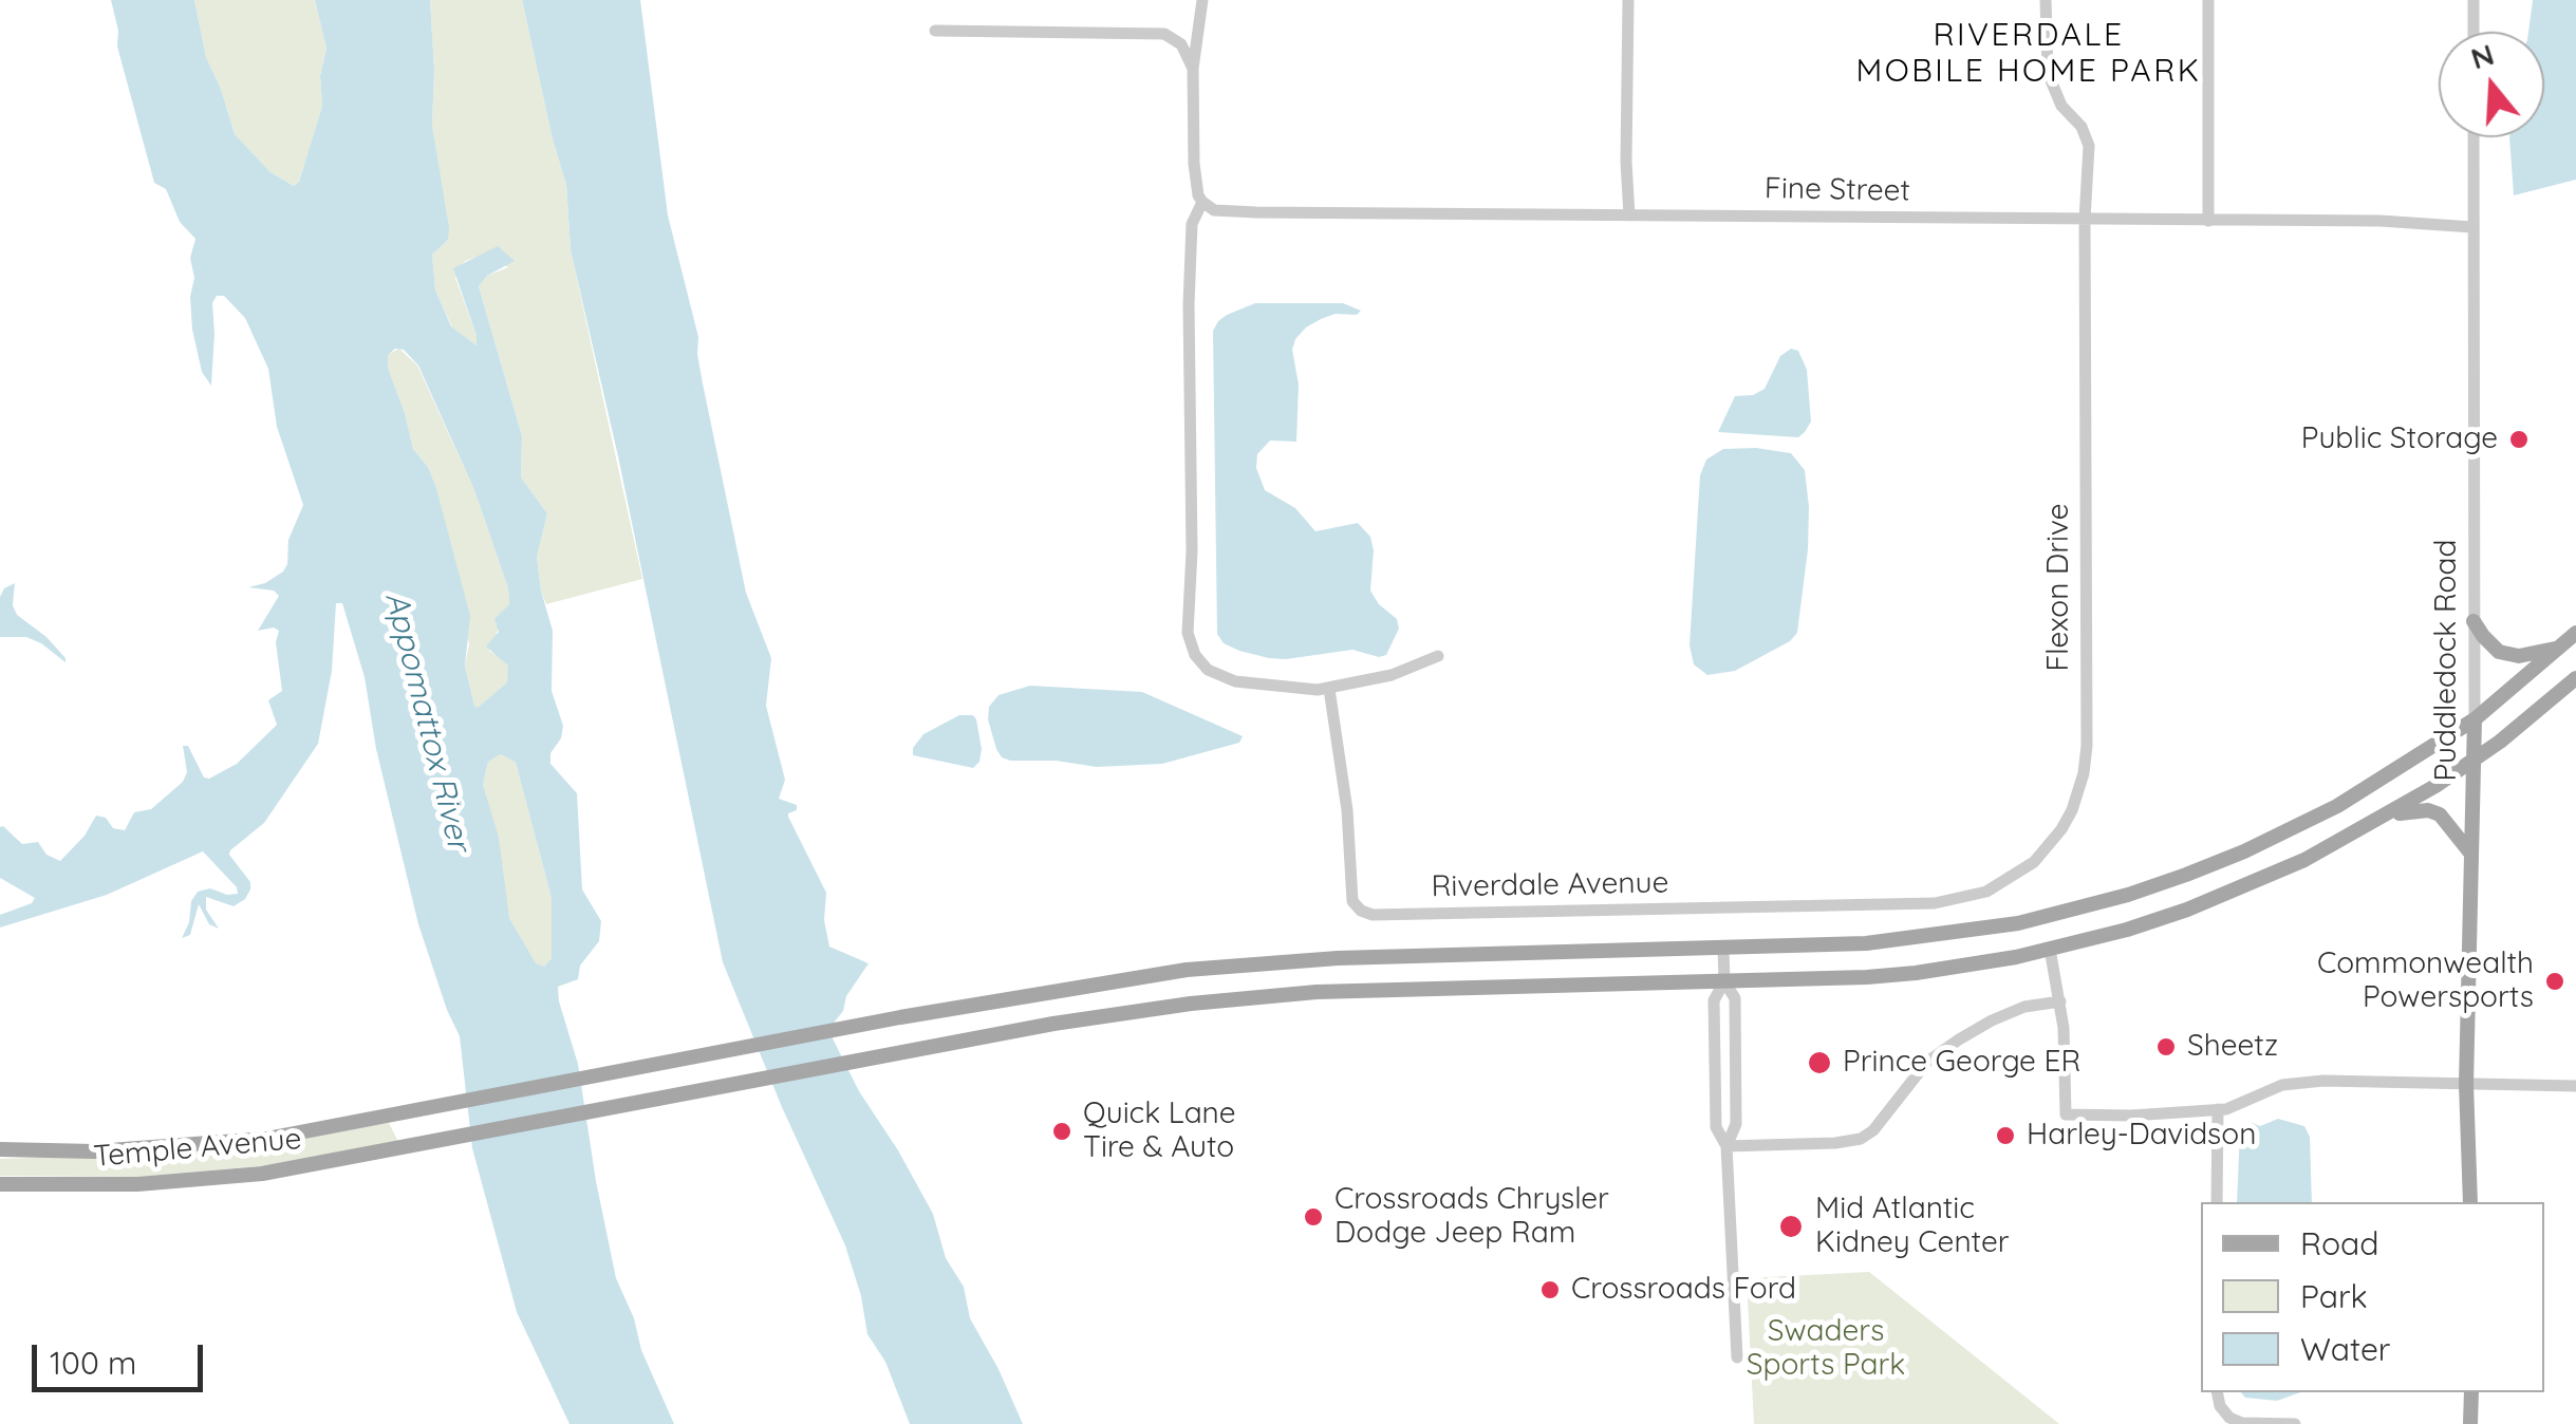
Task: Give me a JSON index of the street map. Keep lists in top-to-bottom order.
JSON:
{
  "streets": {
    "main road": ["Puddledock Road", "Temple Avenue"],
    "street": ["Fine Street", "Flexon Drive", "Riverdale Avenue"]
  },
  "crossings": [
    ["Fine Street", "Flexon Drive"],
    ["Fine Street", "Puddledock Road"],
    ["Flexon Drive", "Riverdale Avenue"],
    ["Puddledock Road", "Temple Avenue"]
  ],
  "districts": ["RIVERDALE MOBILE HOME PARK"],
  "water": ["Appomattox River"],
  "parks": ["Swaders Sports Park"],
  "places": [
    "Public Storage",
    "Commonwealth Powersports",
    "Sheetz",
    "Prince George ER",
    "Quick Lane Tire & Auto",
    "Harley-Davidson",
    "Crossroads Chrysler Dodge Jeep Ram",
    "Mid Atlantic Kidney Center",
    "Crossroads Ford"
  ],
  "legend": ["Road", "Park", "Water"],
  "scale_bar": "100 m",
  "north": "top"
}
